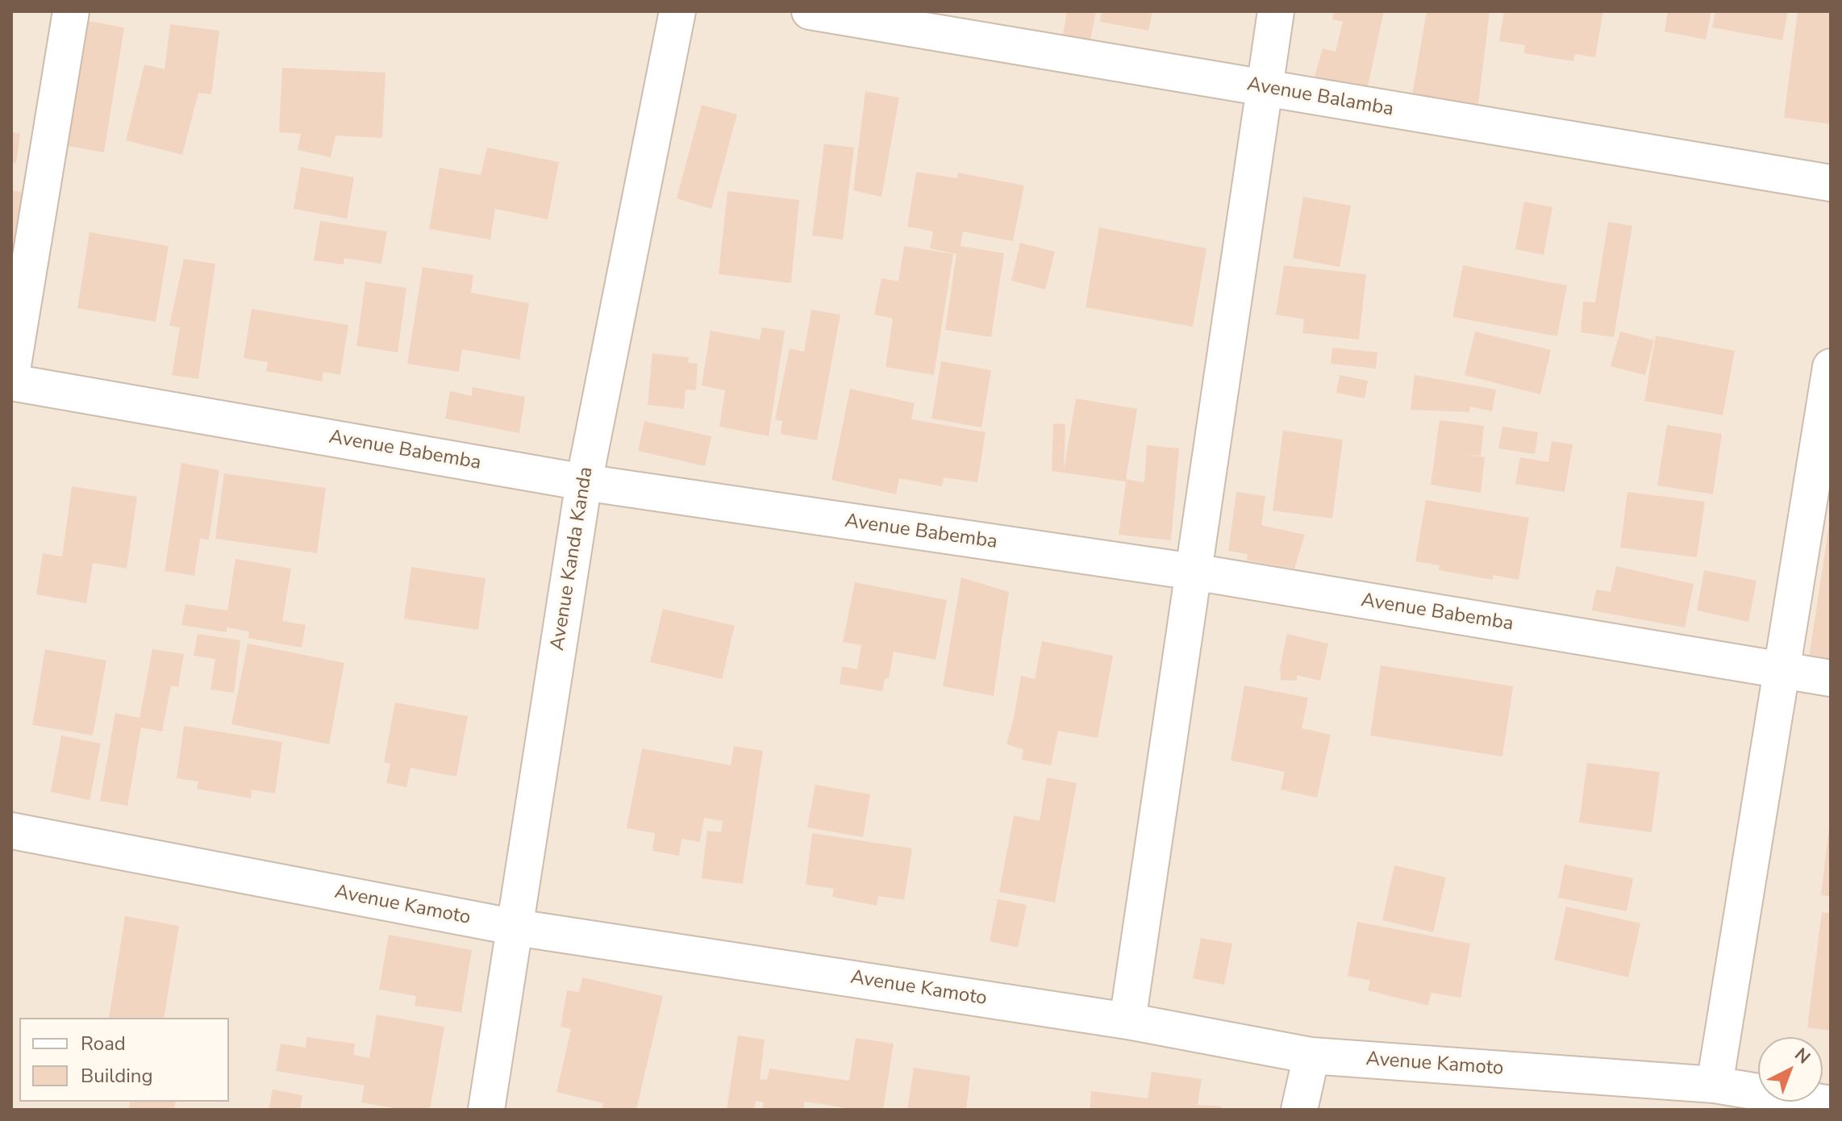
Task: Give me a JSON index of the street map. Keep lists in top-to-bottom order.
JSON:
{
  "streets": {
    "street": [
      "Avenue Balamba",
      "Avenue Babemba",
      "Avenue Kanda Kanda",
      "Avenue Kamoto"
    ]
  },
  "crossings": [
    ["Avenue Babemba", "Avenue Kanda Kanda"],
    ["Avenue Kanda Kanda", "Avenue Kamoto"]
  ],
  "legend": ["Road", "Building"],
  "north": "top right"
}
